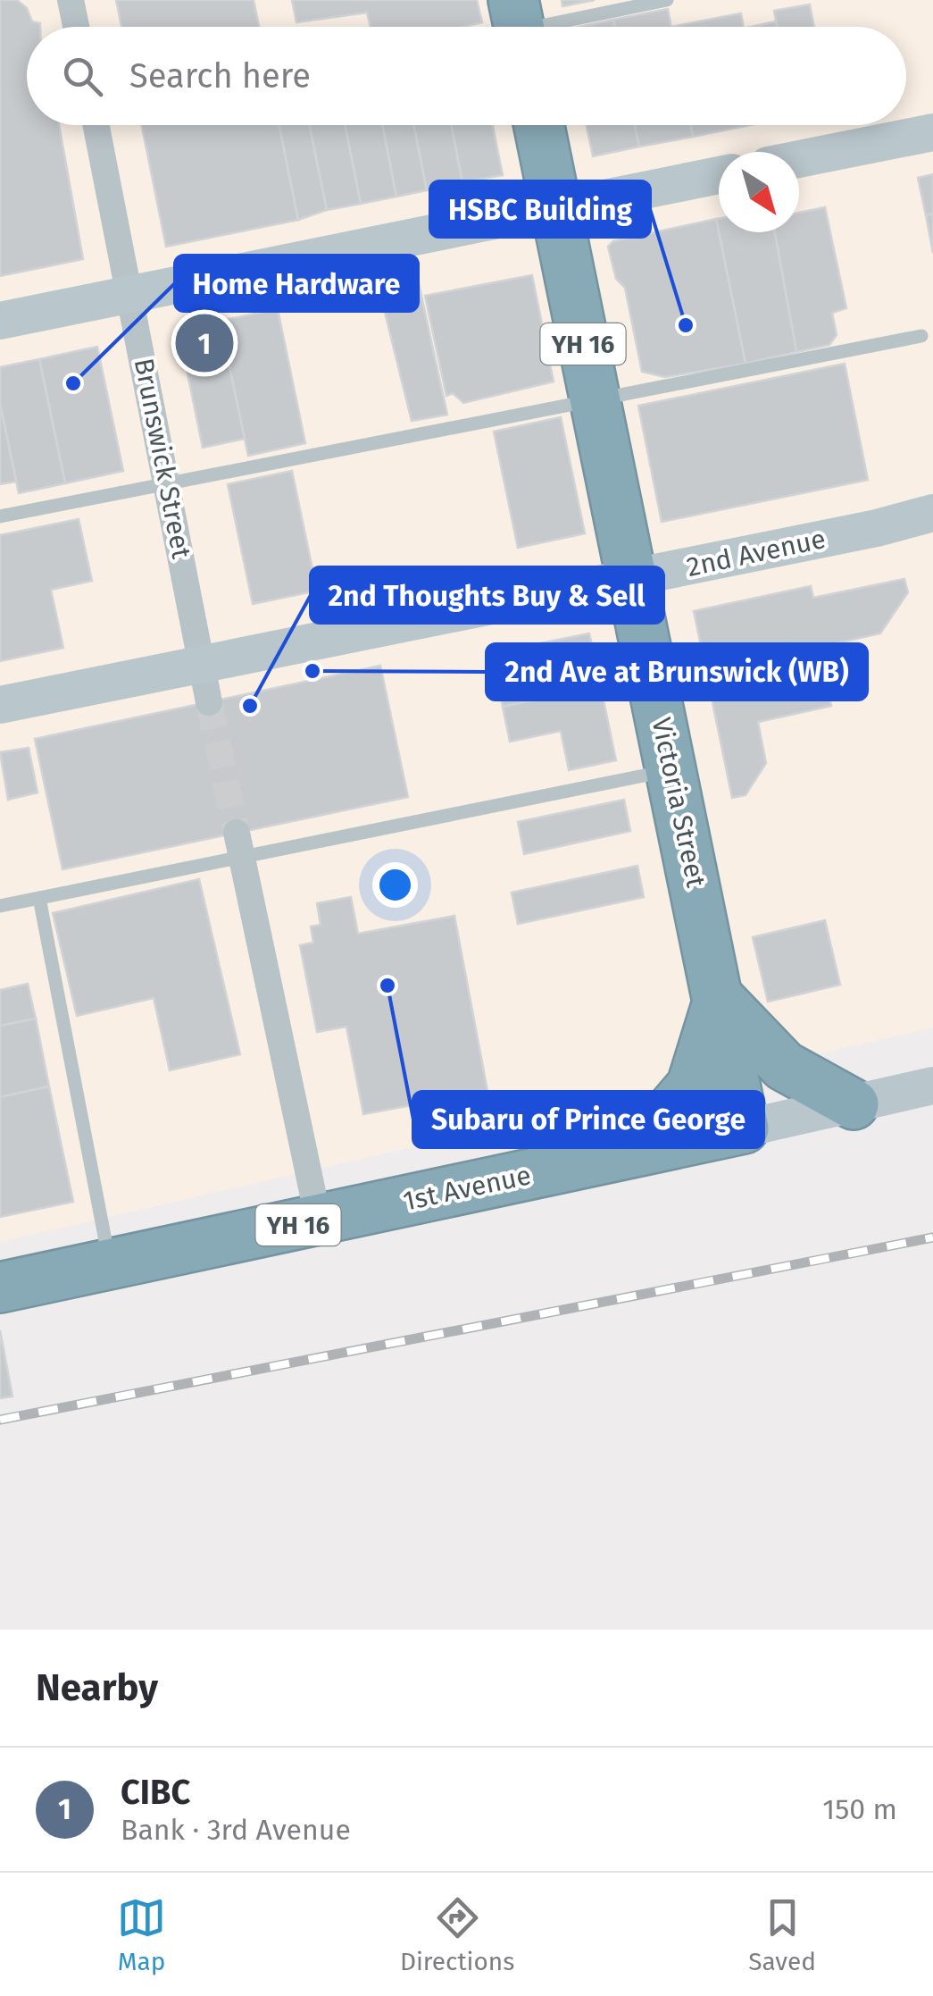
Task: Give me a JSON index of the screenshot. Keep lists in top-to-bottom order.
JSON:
{
  "streets": {
    "highway": ["YH 16", "Victoria Street", "1st Avenue"],
    "main road": ["2nd Avenue"],
    "street": ["Brunswick Street"]
  },
  "crossings": [
    ["Brunswick Street", "2nd Avenue"],
    ["2nd Avenue", "Victoria Street"],
    ["Victoria Street", "1st Avenue"]
  ],
  "places": [
    "HSBC Building",
    "Home Hardware",
    "2nd Ave at Brunswick (WB)",
    "2nd Thoughts Buy & Sell",
    "Subaru of Prince George"
  ],
  "north": "bottom right",
  "page": {
    "search": "Search here",
    "pins": "1",
    "heading": "Nearby",
    "list": [
      {
        "mark": "1",
        "name": "CIBC",
        "note": "Bank · 3rd Avenue",
        "value": "150 m"
      }
    ],
    "nav": ["Map", "Directions", "Saved"]
  }
}
